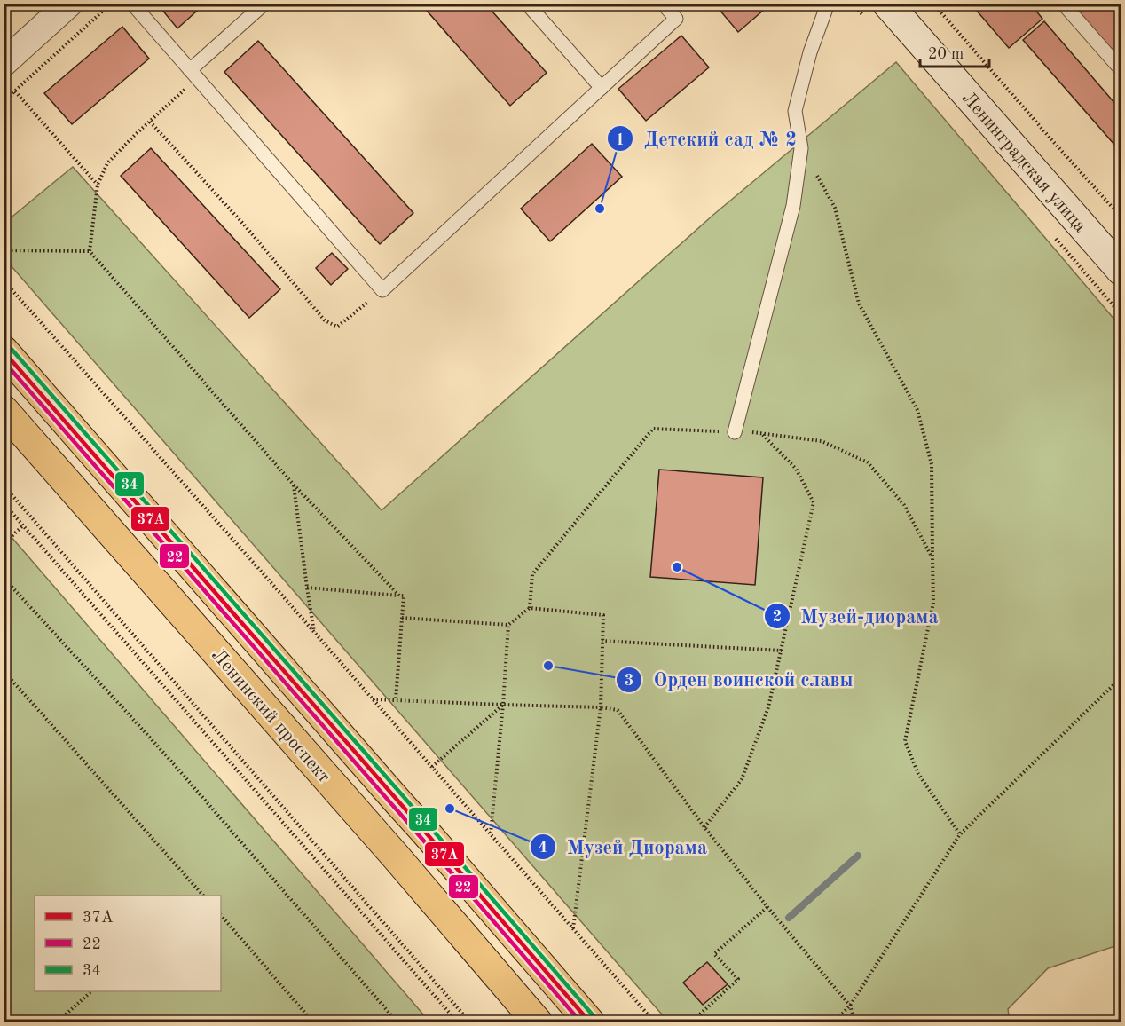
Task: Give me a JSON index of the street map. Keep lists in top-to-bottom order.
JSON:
{
  "streets": {
    "main road": ["Ленинградская улица", "Ленинский проспект"]
  },
  "places": [
    "Детский сад № 2",
    "Музей-диорама",
    "Орден воинской славы",
    "Музей Диорама"
  ],
  "lines": ["transit line 34", "transit line 37А", "transit line 22"],
  "legend": ["37А", "22", "34"],
  "scale_bar": "20 m"
}
